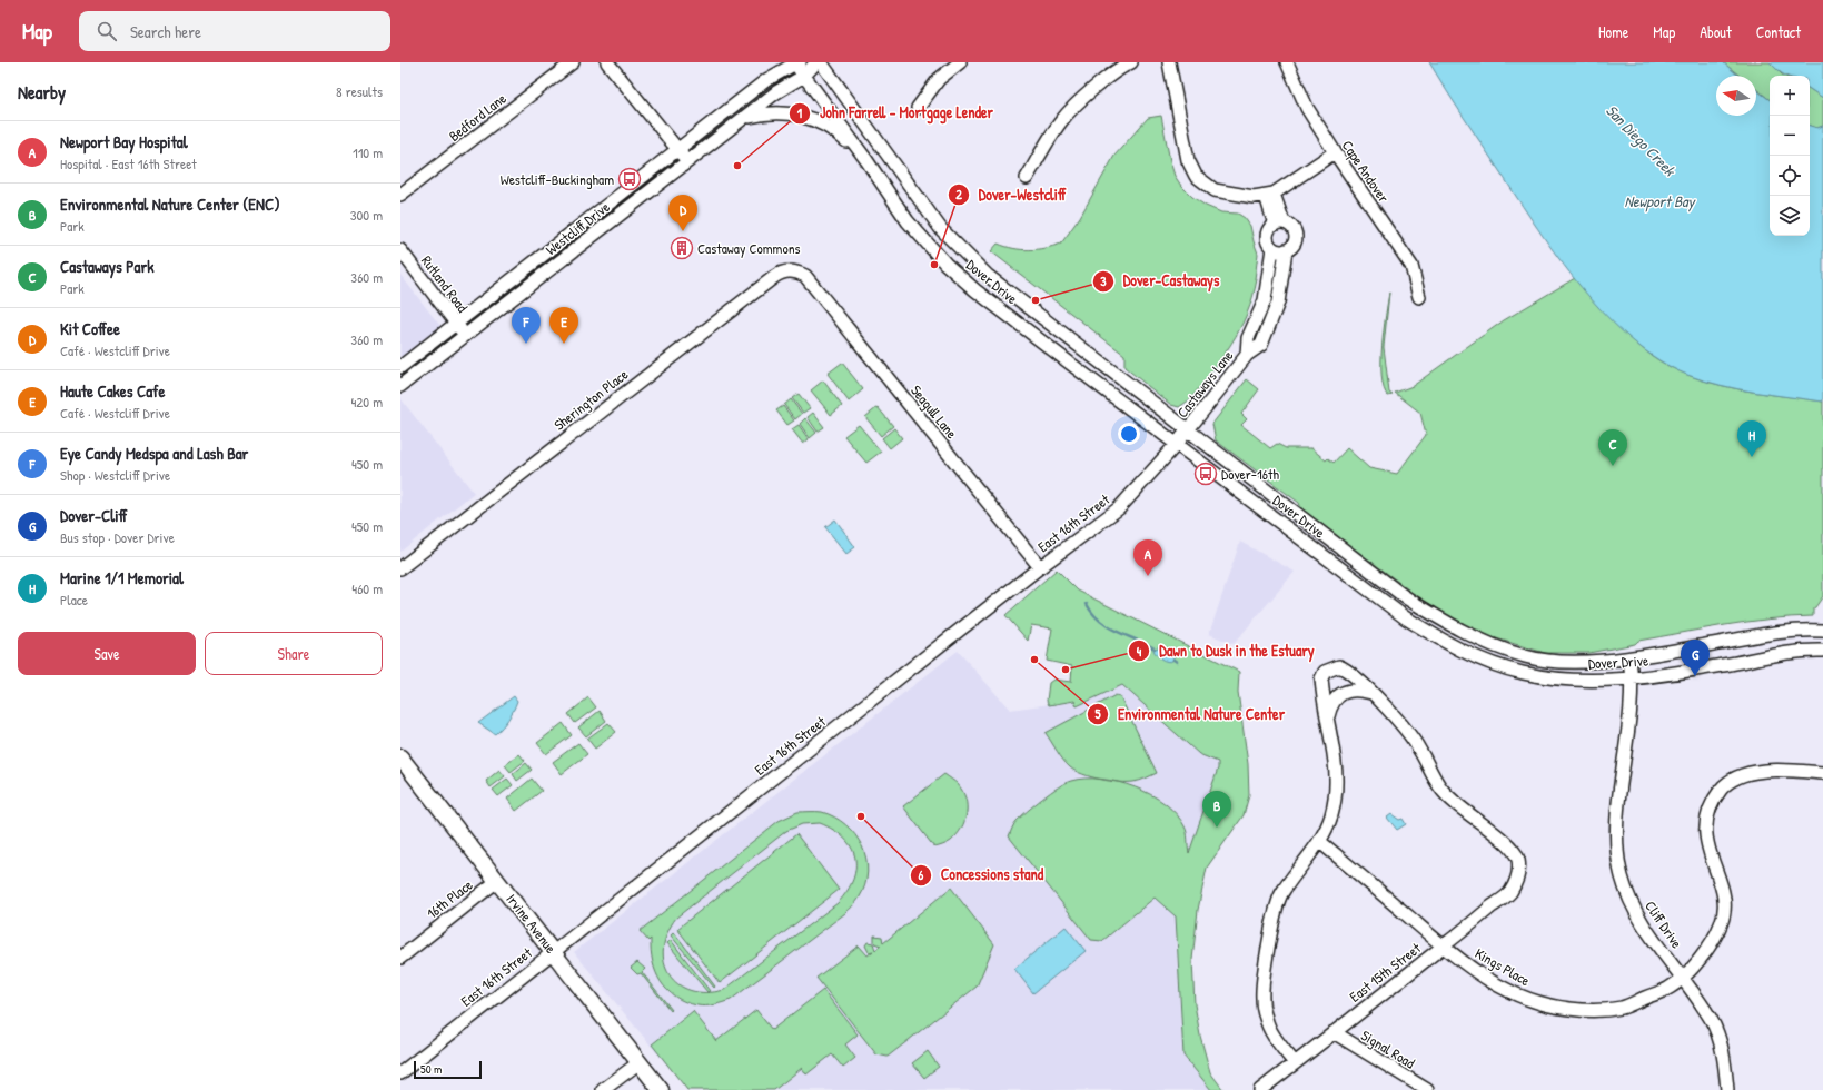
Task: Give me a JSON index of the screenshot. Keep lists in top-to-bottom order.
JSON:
{
  "streets": {
    "main road": ["Irvine Avenue"],
    "street": [
      "Bedford Lane",
      "Cape Andover",
      "Westcliff Drive",
      "Dover Drive",
      "Rutland Road",
      "Castaways Lane",
      "Sherington Place",
      "Seagull Lane",
      "East 16th Street",
      "16th Place",
      "Cliff Drive",
      "Kings Place",
      "East 15th Street",
      "Signal Road"
    ]
  },
  "crossings": [
    ["Westcliff Drive", "Dover Drive"],
    ["Westcliff Drive", "Rutland Road"],
    ["Dover Drive", "Castaways Lane"],
    ["Dover Drive", "East 16th Street"],
    ["Dover Drive", "Cliff Drive"],
    ["Castaways Lane", "East 16th Street"],
    ["Sherington Place", "Seagull Lane"],
    ["Seagull Lane", "East 16th Street"],
    ["East 16th Street", "Irvine Avenue"],
    ["16th Place", "Irvine Avenue"],
    ["Cliff Drive", "Kings Place"],
    ["Kings Place", "East 15th Street"],
    ["East 15th Street", "Signal Road"]
  ],
  "water": ["San Diego Creek", "Newport Bay"],
  "places": {
    "other": [
      "John Farrell - Mortgage Lender",
      "Dover-Westcliff",
      "Dover-Castaways",
      "Environmental Nature Center",
      "Dawn to Dusk in the Estuary",
      "Concessions stand"
    ],
    "bus stop": ["Westcliff-Buckingham", "Dover-16th"],
    "building": ["Castaway Commons"]
  },
  "scale_bar": "50 m",
  "north": "left",
  "page": {
    "header": "Map",
    "search": "Search here",
    "nav": [
      "Home",
      "Map",
      "About",
      "Contact"
    ],
    "heading": ["Nearby", "8 results"],
    "map_buttons": ["+", "−"],
    "list": [
      {
        "mark": "A",
        "name": "Newport Bay Hospital",
        "note": "Hospital · East 16th Street",
        "value": "110 m"
      },
      {
        "mark": "B",
        "name": "Environmental Nature Center (ENC)",
        "note": "Park",
        "value": "300 m"
      },
      {
        "mark": "C",
        "name": "Castaways Park",
        "note": "Park",
        "value": "360 m"
      },
      {
        "mark": "D",
        "name": "Kit Coffee",
        "note": "Café · Westcliff Drive",
        "value": "360 m"
      },
      {
        "mark": "E",
        "name": "Haute Cakes Cafe",
        "note": "Café · Westcliff Drive",
        "value": "420 m"
      },
      {
        "mark": "F",
        "name": "Eye Candy Medspa and Lash Bar",
        "note": "Shop · Westcliff Drive",
        "value": "450 m"
      },
      {
        "mark": "G",
        "name": "Dover-Cliff",
        "note": "Bus stop · Dover Drive",
        "value": "450 m"
      },
      {
        "mark": "H",
        "name": "Marine 1/1 Memorial",
        "note": "Place",
        "value": "460 m"
      }
    ],
    "pins": [
      "D",
      "E",
      "F",
      "H",
      "C",
      "A",
      "G",
      "B"
    ],
    "buttons": ["Save", "Share"],
    "scale": "50 m"
  }
}
